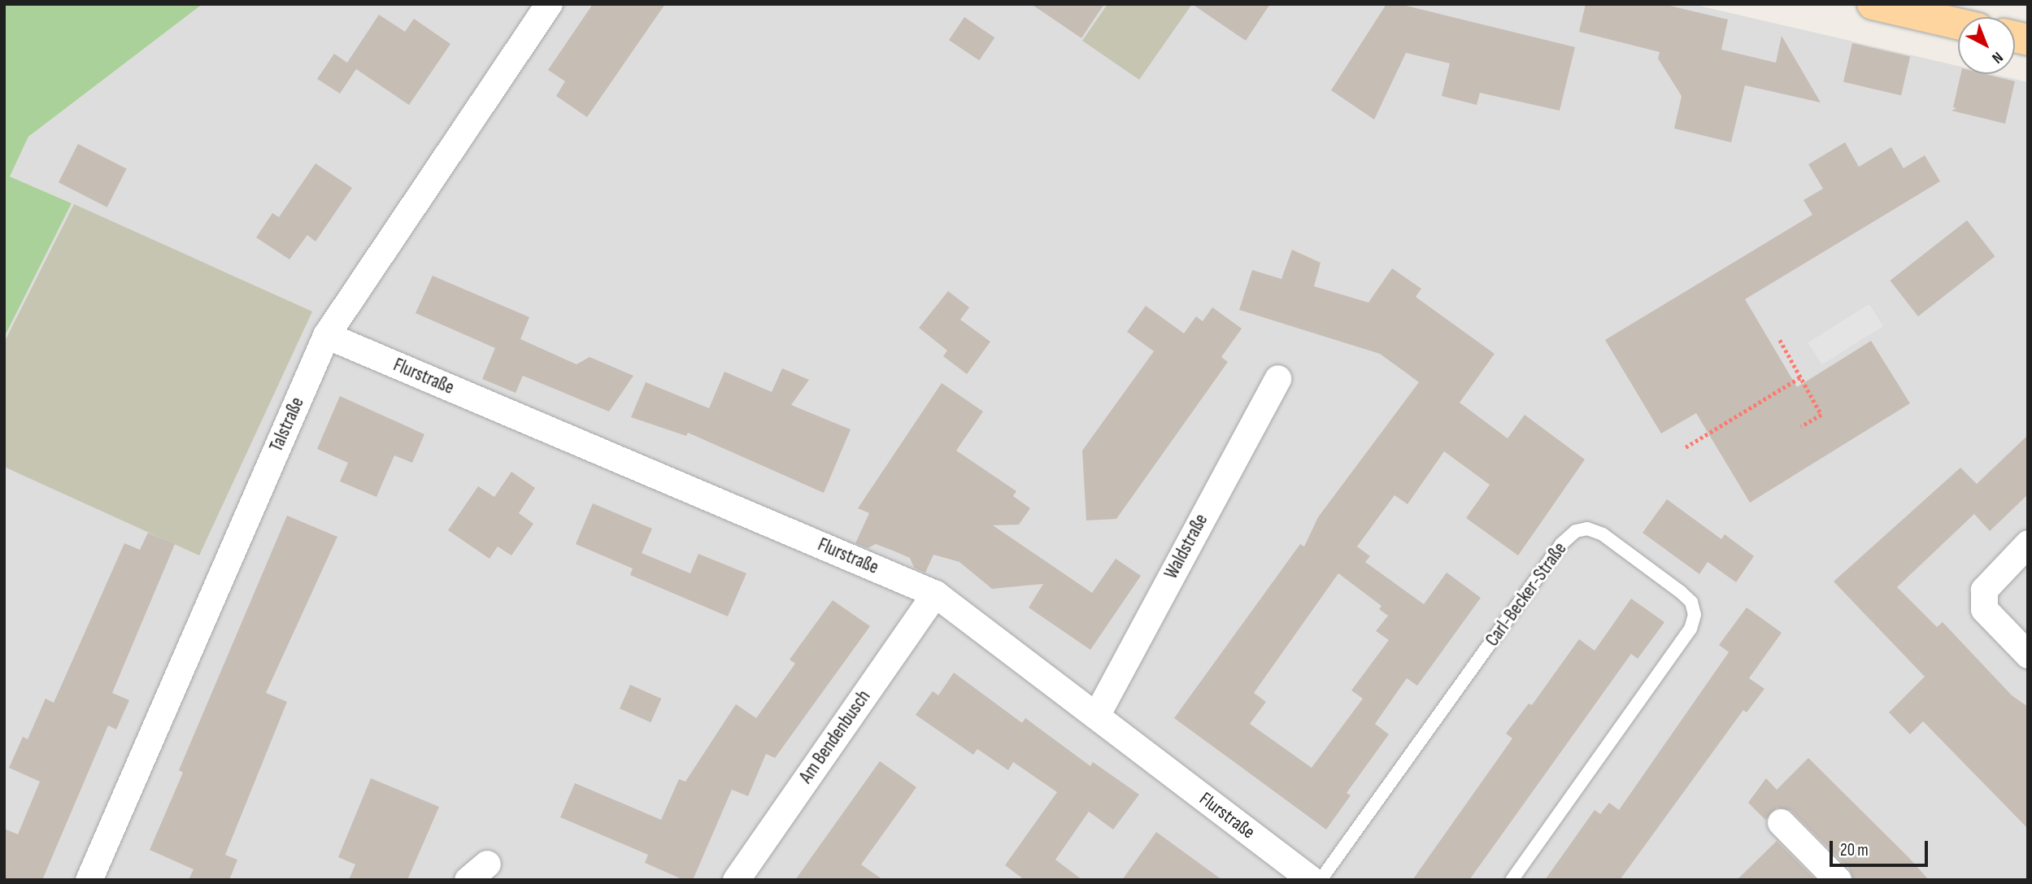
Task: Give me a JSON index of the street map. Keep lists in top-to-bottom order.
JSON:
{
  "streets": {
    "street": [
      "Flurstraße",
      "Talstraße",
      "Waldstraße",
      "Am Bendenbusch"
    ],
    "lane": ["Carl-Becker-Straße"]
  },
  "crossings": [
    ["Flurstraße", "Talstraße"],
    ["Flurstraße", "Waldstraße"],
    ["Flurstraße", "Am Bendenbusch"]
  ],
  "scale_bar": "20 m",
  "north": "bottom right"
}
